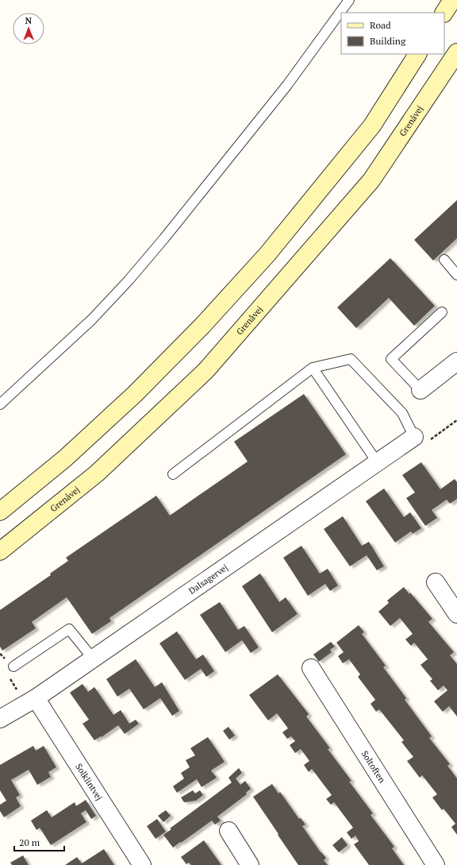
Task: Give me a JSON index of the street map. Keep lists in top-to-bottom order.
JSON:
{
  "streets": {
    "main road": ["Grenåvej"],
    "street": ["Dalsagervej", "Soltoften", "Solklintvej"]
  },
  "crossings": [
    ["Dalsagervej", "Solklintvej"]
  ],
  "legend": ["Road", "Building"],
  "scale_bar": "20 m",
  "north": "top"
}
